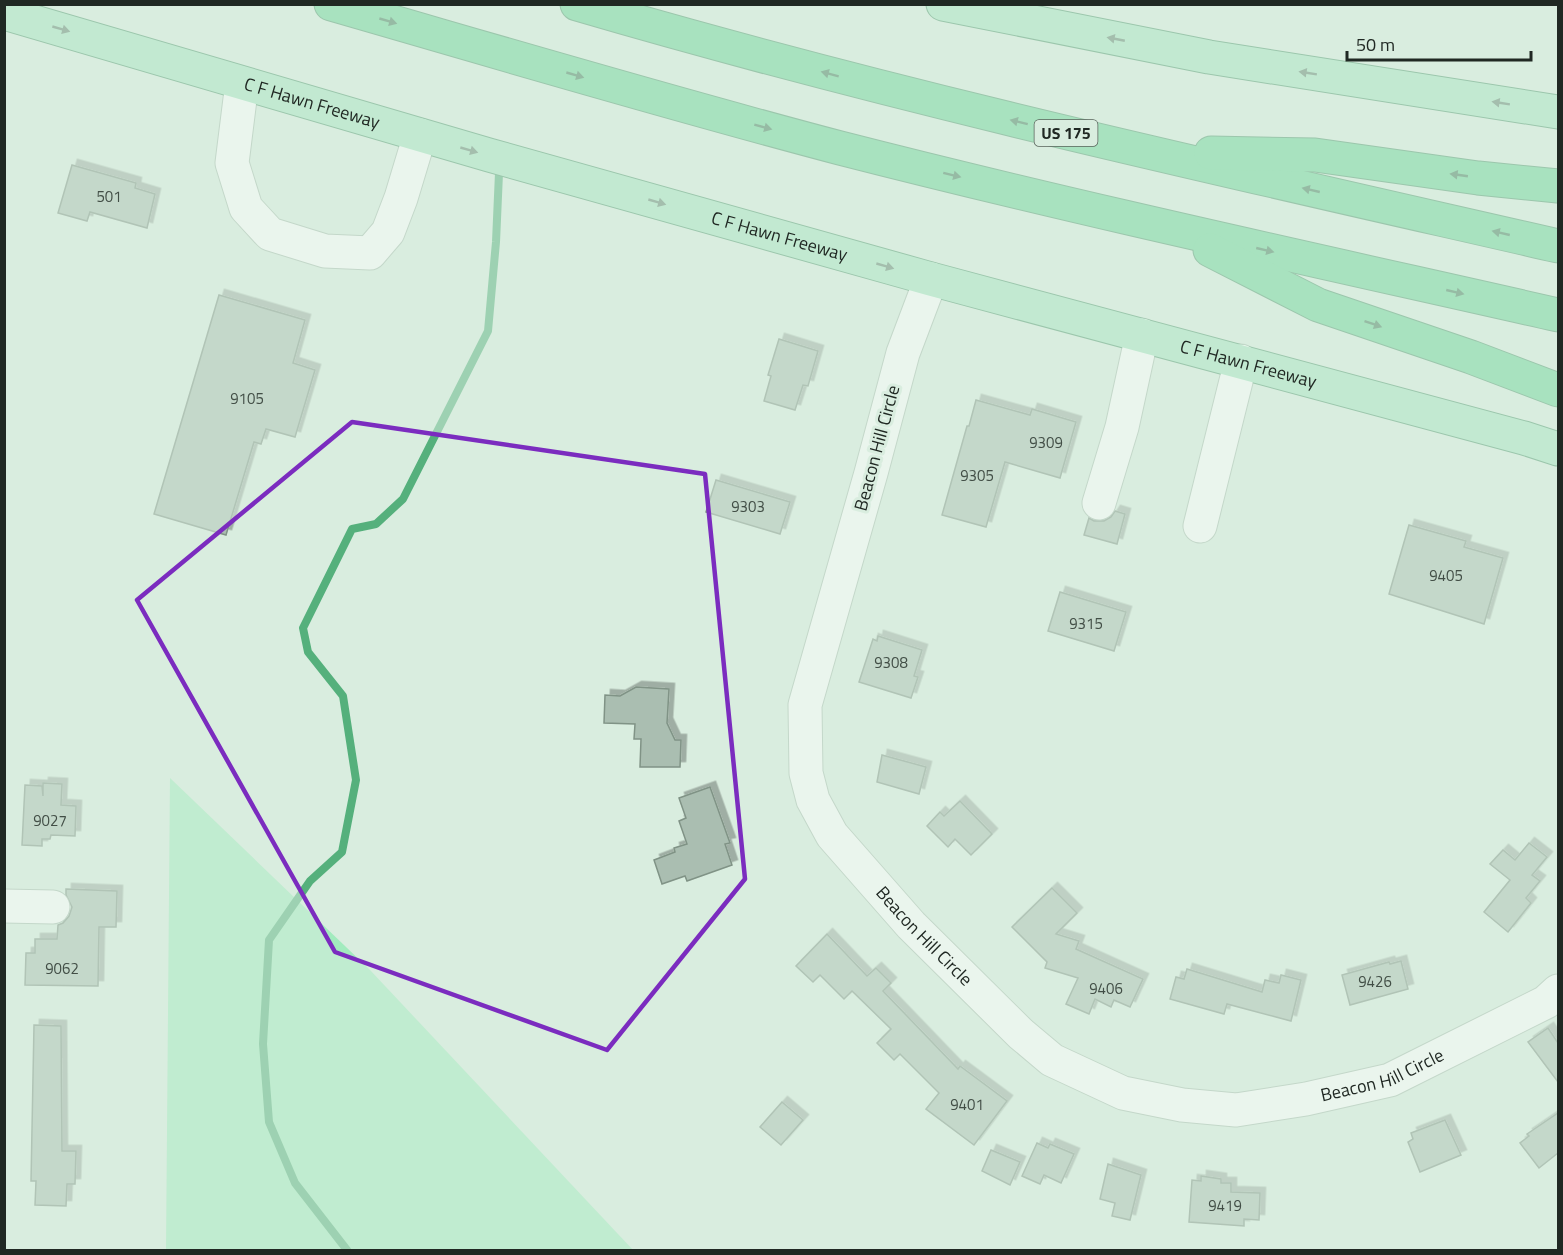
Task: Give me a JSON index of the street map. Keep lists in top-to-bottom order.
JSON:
{
  "streets": {
    "highway": ["US 175"],
    "main road": ["C F Hawn Freeway"],
    "street": ["Beacon Hill Circle"]
  },
  "crossings": [
    ["C F Hawn Freeway", "Beacon Hill Circle"]
  ],
  "one_way": ["C F Hawn Freeway"],
  "house_numbers": [
    "501",
    "9105",
    "9309",
    "9305",
    "9303",
    "9405",
    "9315",
    "9308",
    "9027",
    "9062",
    "9426",
    "9406",
    "9401",
    "9419"
  ],
  "scale_bar": "50 m"
}
